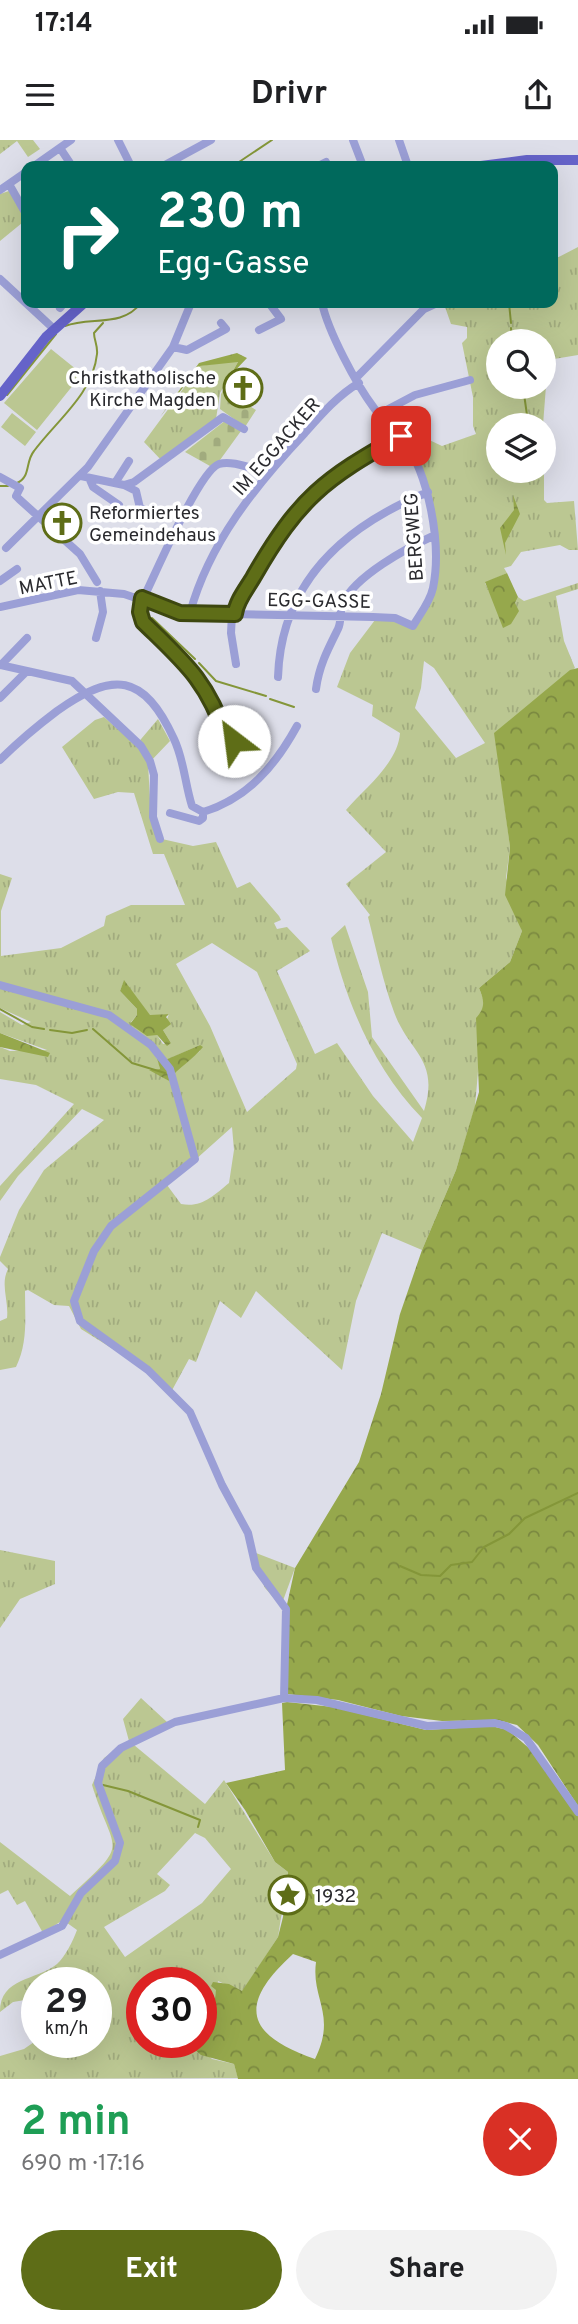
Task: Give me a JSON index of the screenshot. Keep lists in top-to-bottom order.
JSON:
{
  "streets": {
    "street": [
      "IM EGGACKER",
      "BERGWEG",
      "MATTE",
      "EGG-GASSE"
    ]
  },
  "crossings": [
    ["IM EGGACKER", "BERGWEG"],
    ["IM EGGACKER", "EGG-GASSE"],
    ["BERGWEG", "EGG-GASSE"],
    ["MATTE", "EGG-GASSE"]
  ],
  "places": {
    "church": ["Christkatholische Kirche Magden", "Reformiertes Gemeindehaus"],
    "place": ["1932"]
  },
  "page": {
    "status": "17:14",
    "header": "Drivr",
    "turn": ["230 m", "Egg-Gasse"],
    "speed": "29 km/h",
    "limit": "30",
    "heading": ["2 min", "690 m · 17:16"],
    "buttons": ["Exit", "Share"]
  }
}
